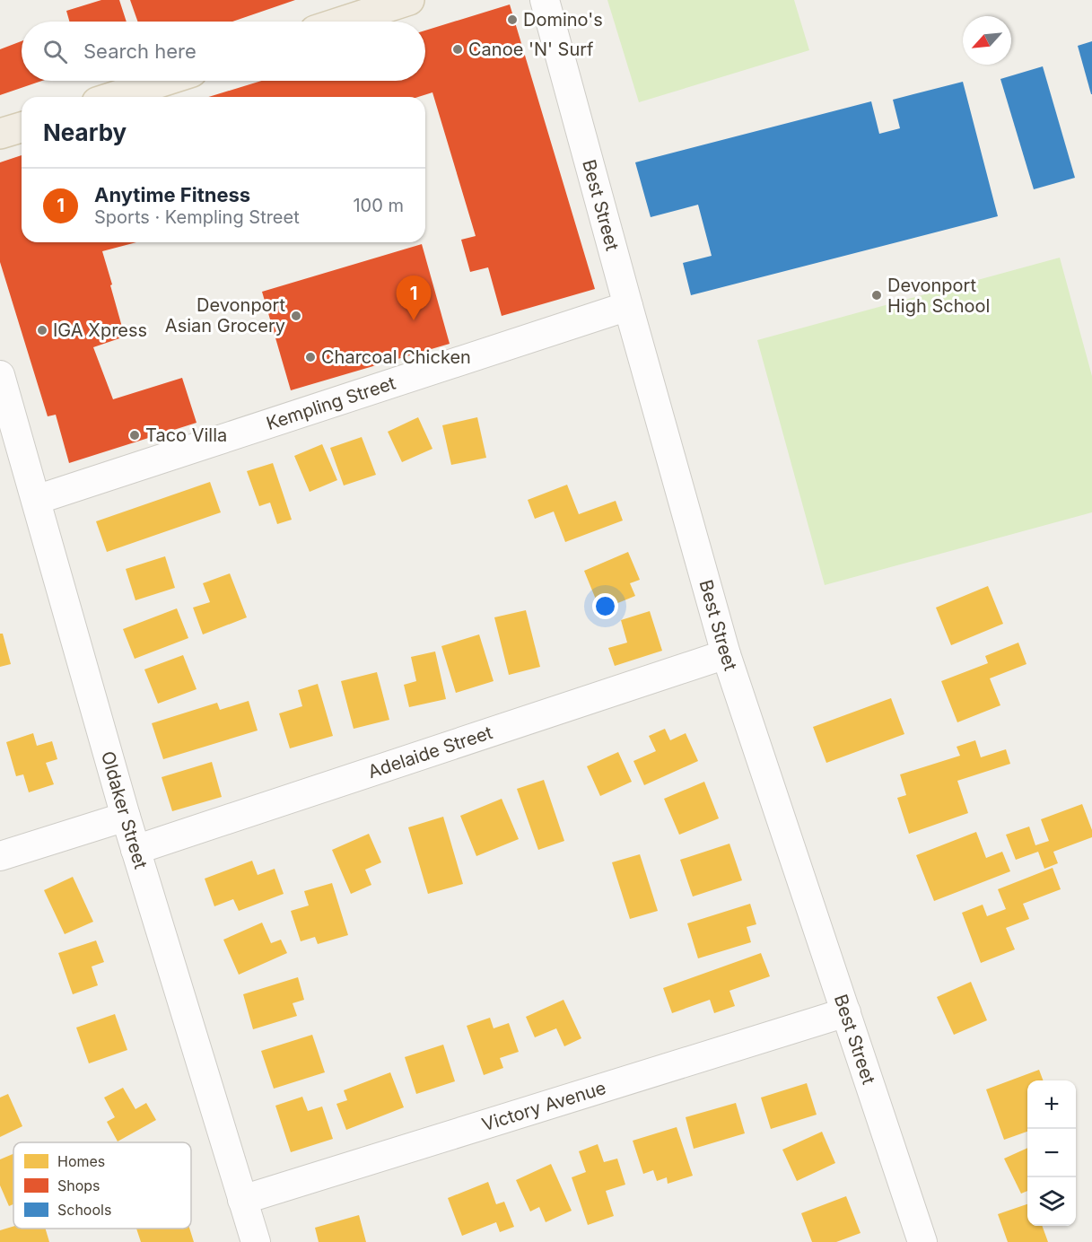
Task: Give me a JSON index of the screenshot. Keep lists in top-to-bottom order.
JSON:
{
  "streets": {
    "street": [
      "Best Street",
      "Kempling Street",
      "Adelaide Street",
      "Oldaker Street",
      "Victory Avenue"
    ]
  },
  "crossings": [
    ["Best Street", "Kempling Street"],
    ["Best Street", "Adelaide Street"],
    ["Best Street", "Victory Avenue"],
    ["Kempling Street", "Oldaker Street"],
    ["Adelaide Street", "Oldaker Street"],
    ["Oldaker Street", "Victory Avenue"]
  ],
  "places": [
    "Domino's",
    "Canoe 'N' Surf",
    "Devonport High School",
    "Devonport Asian Grocery",
    "IGA Xpress",
    "Charcoal Chicken",
    "Taco Villa"
  ],
  "legend": ["Homes", "Shops", "Schools"],
  "north": "bottom left",
  "page": {
    "search": "Search here",
    "heading": "Nearby",
    "list": [
      {
        "mark": "1",
        "name": "Anytime Fitness",
        "note": "Sports · Kempling Street",
        "value": "100 m"
      }
    ],
    "pins": "1",
    "map_buttons": ["+", "−"]
  }
}
